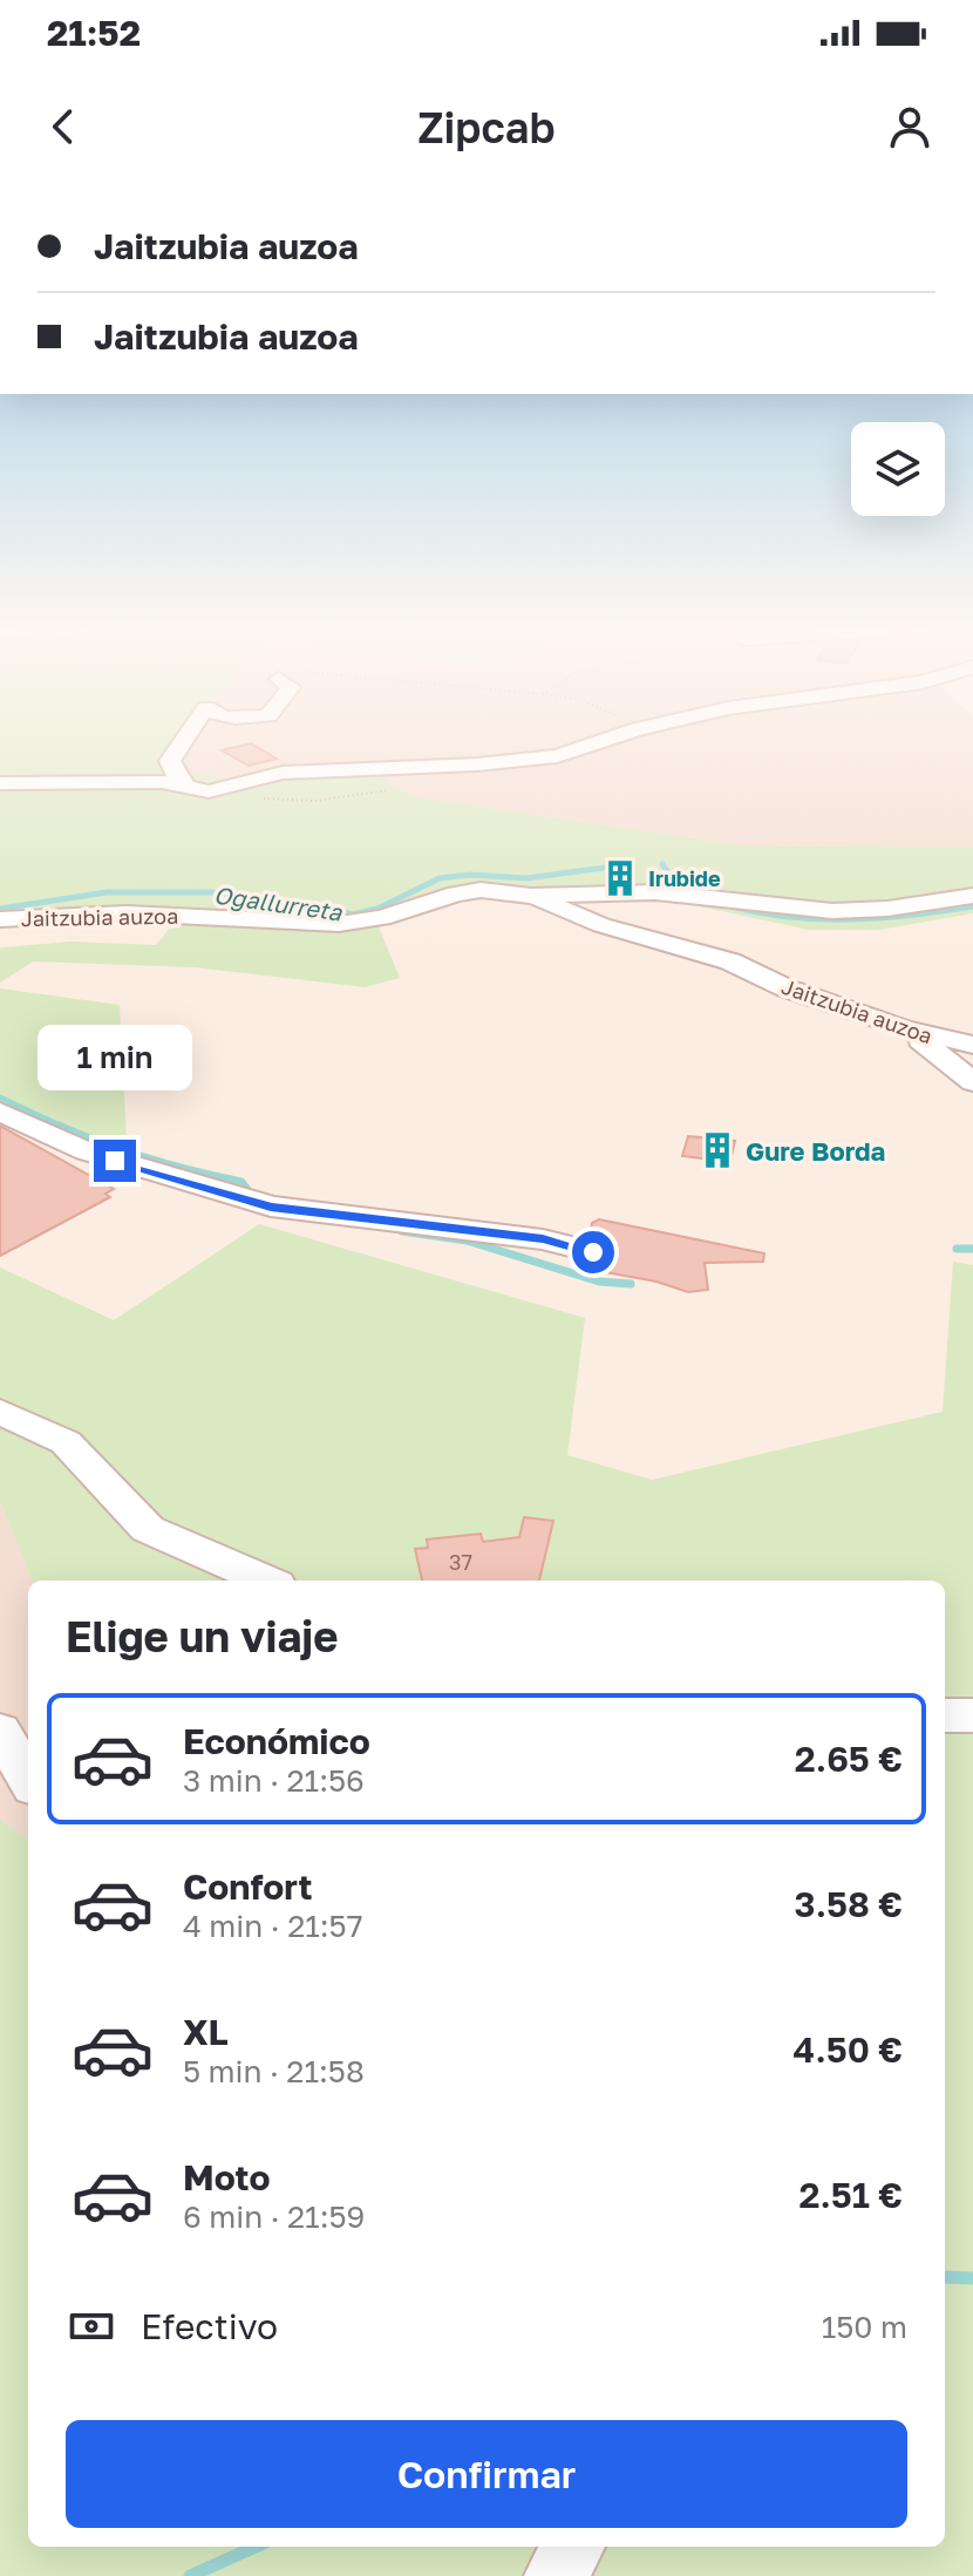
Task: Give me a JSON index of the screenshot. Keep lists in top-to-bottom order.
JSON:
{
  "streets": {
    "street": ["Jaitzubia auzoa"]
  },
  "water": ["Ogallurreta"],
  "places": {
    "building": ["Irubide", "Gure Borda"]
  },
  "house_numbers": ["37"],
  "page": {
    "status": "21:52",
    "header": "Zipcab",
    "banner": ["Jaitzubia auzoa", "Jaitzubia auzoa"],
    "bubble": "1 min",
    "heading": "Elige un viaje",
    "list": [
      {
        "name": "Económico",
        "note": "3 min · 21:56",
        "value": "2.65 €"
      },
      {
        "name": "Confort",
        "note": "4 min · 21:57",
        "value": "3.58 €"
      },
      {
        "name": "XL",
        "note": "5 min · 21:58",
        "value": "4.50 €"
      },
      {
        "name": "Moto",
        "note": "6 min · 21:59",
        "value": "2.51 €"
      }
    ],
    "pay": ["Efectivo", "150 m"],
    "buttons": "Confirmar"
  }
}
